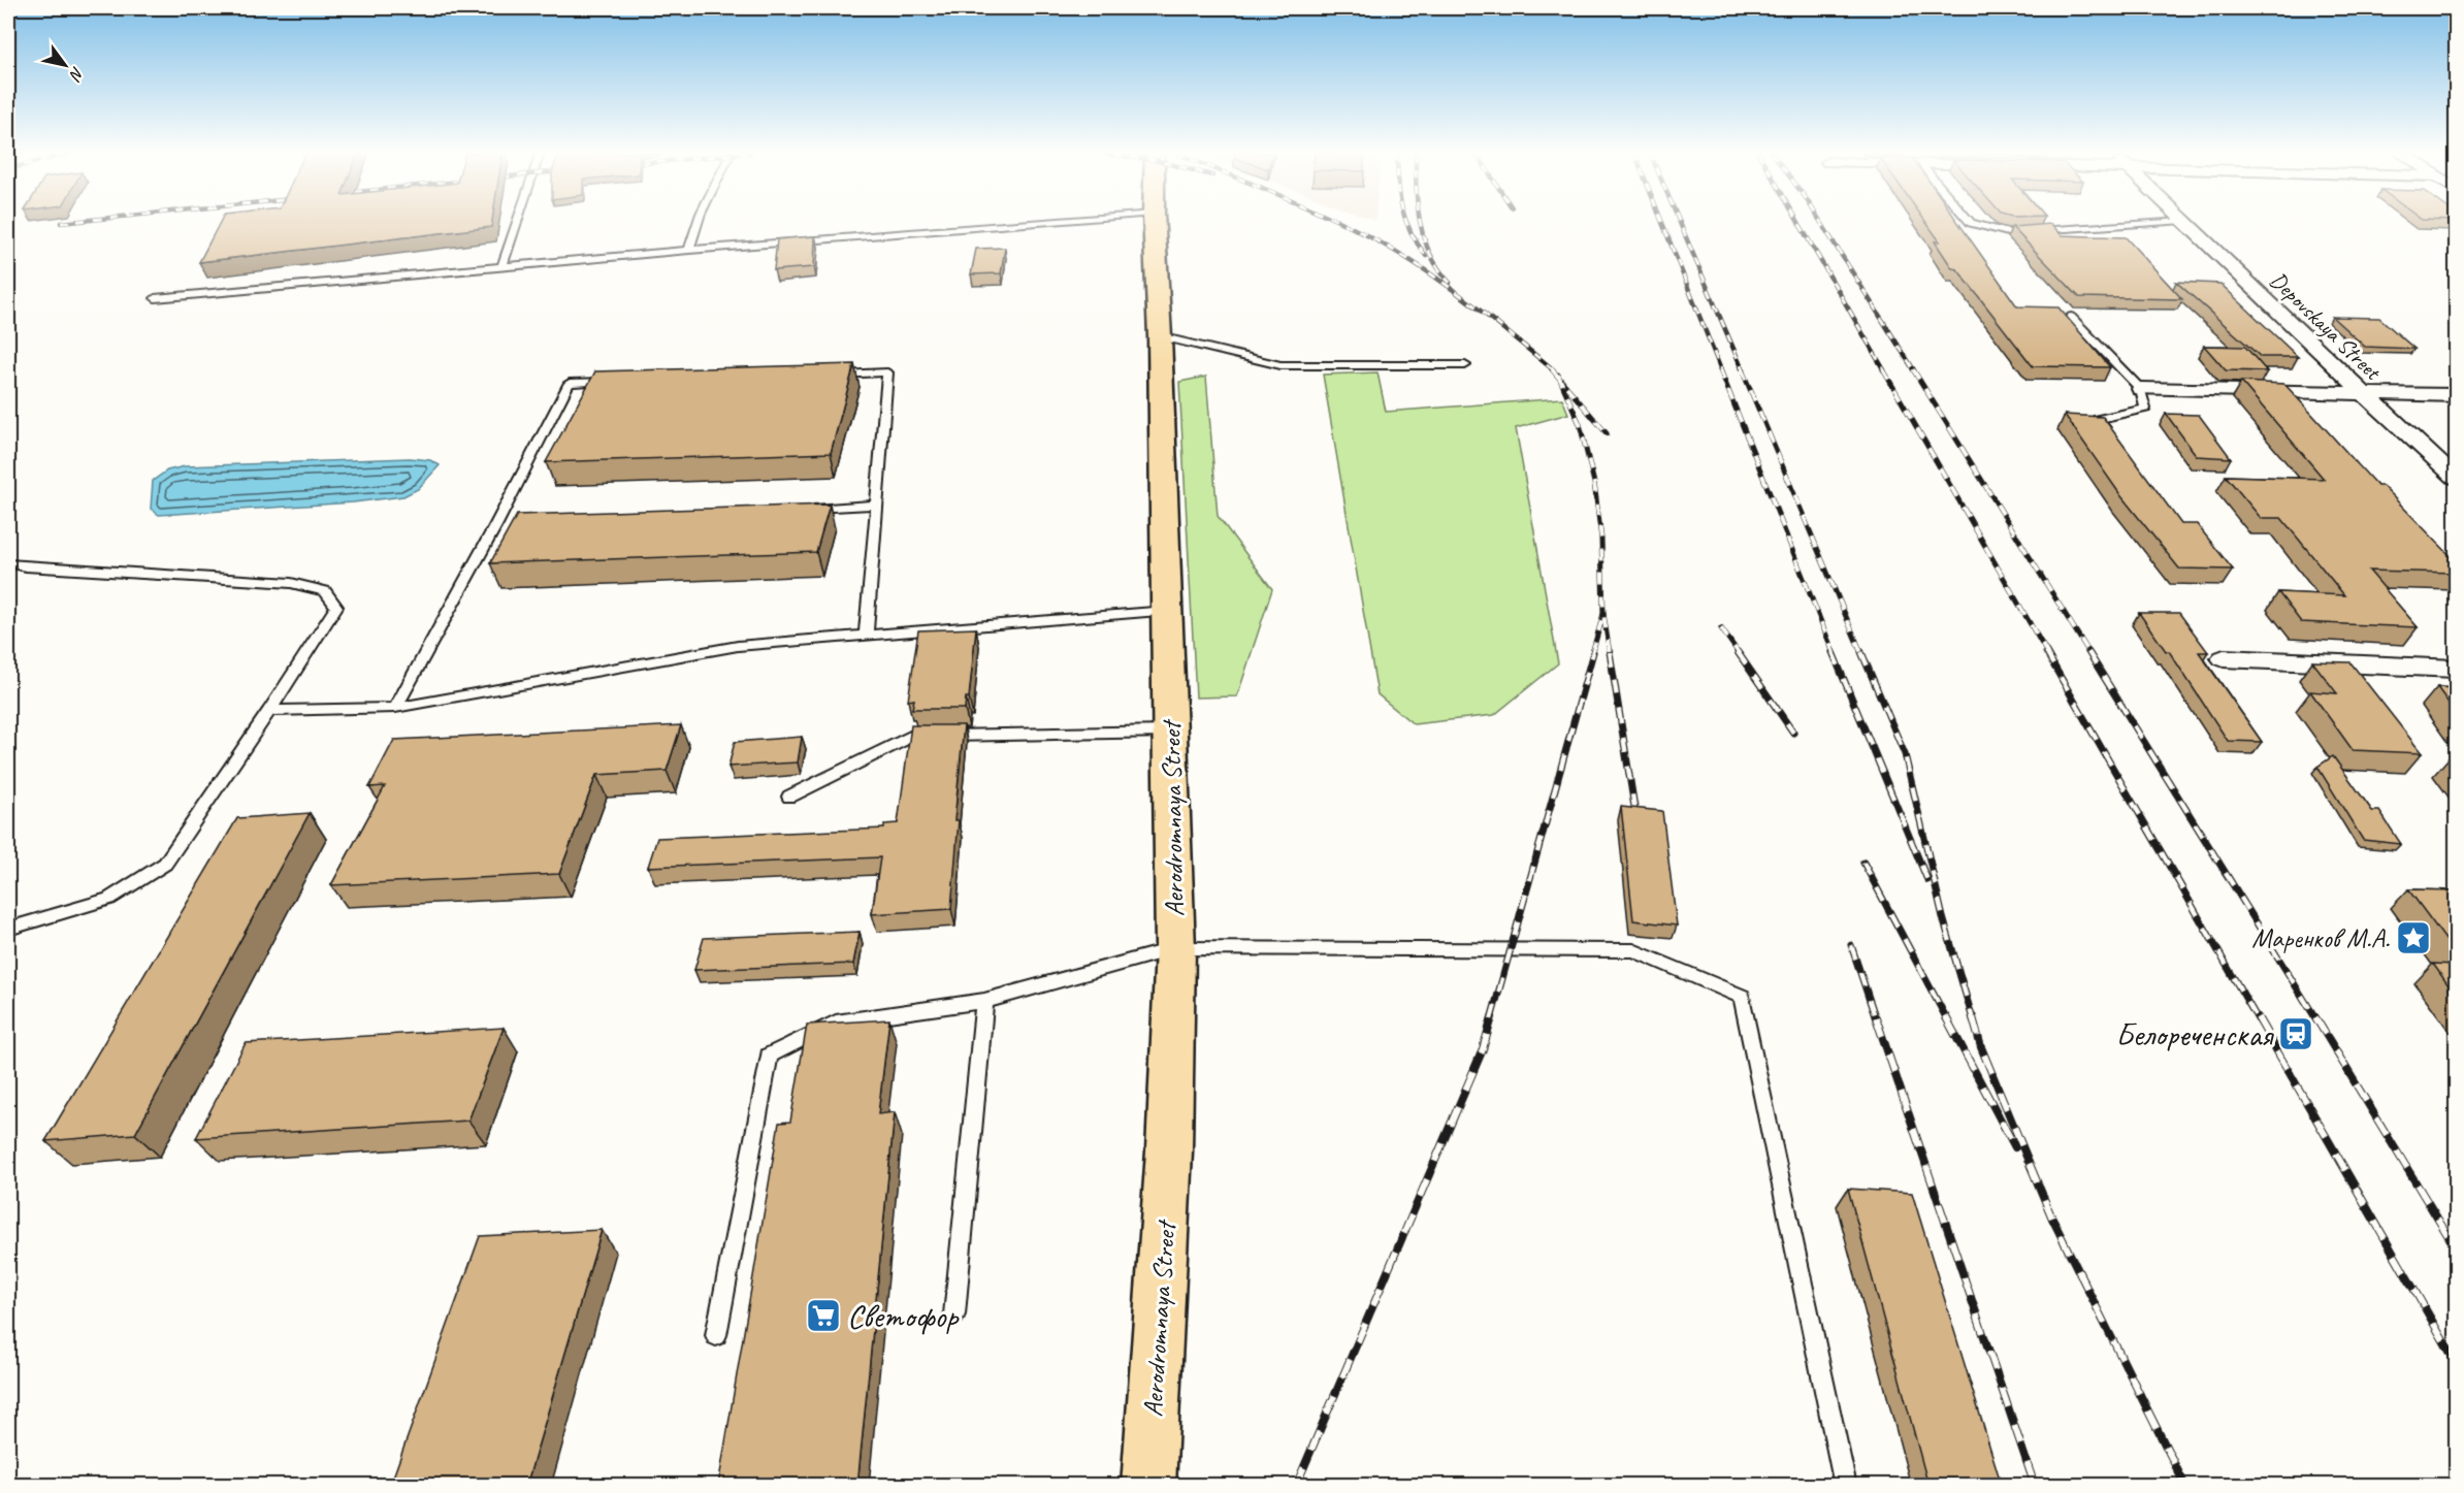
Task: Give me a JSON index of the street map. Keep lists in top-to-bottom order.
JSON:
{
  "streets": {
    "main road": ["Aerodromnaya Street"],
    "street": ["Depovskaya Street"]
  },
  "places": {
    "place": ["Маренков М.А."],
    "station": ["Белореченская"],
    "supermarket": ["Светофор"]
  },
  "north": "bottom right"
}
